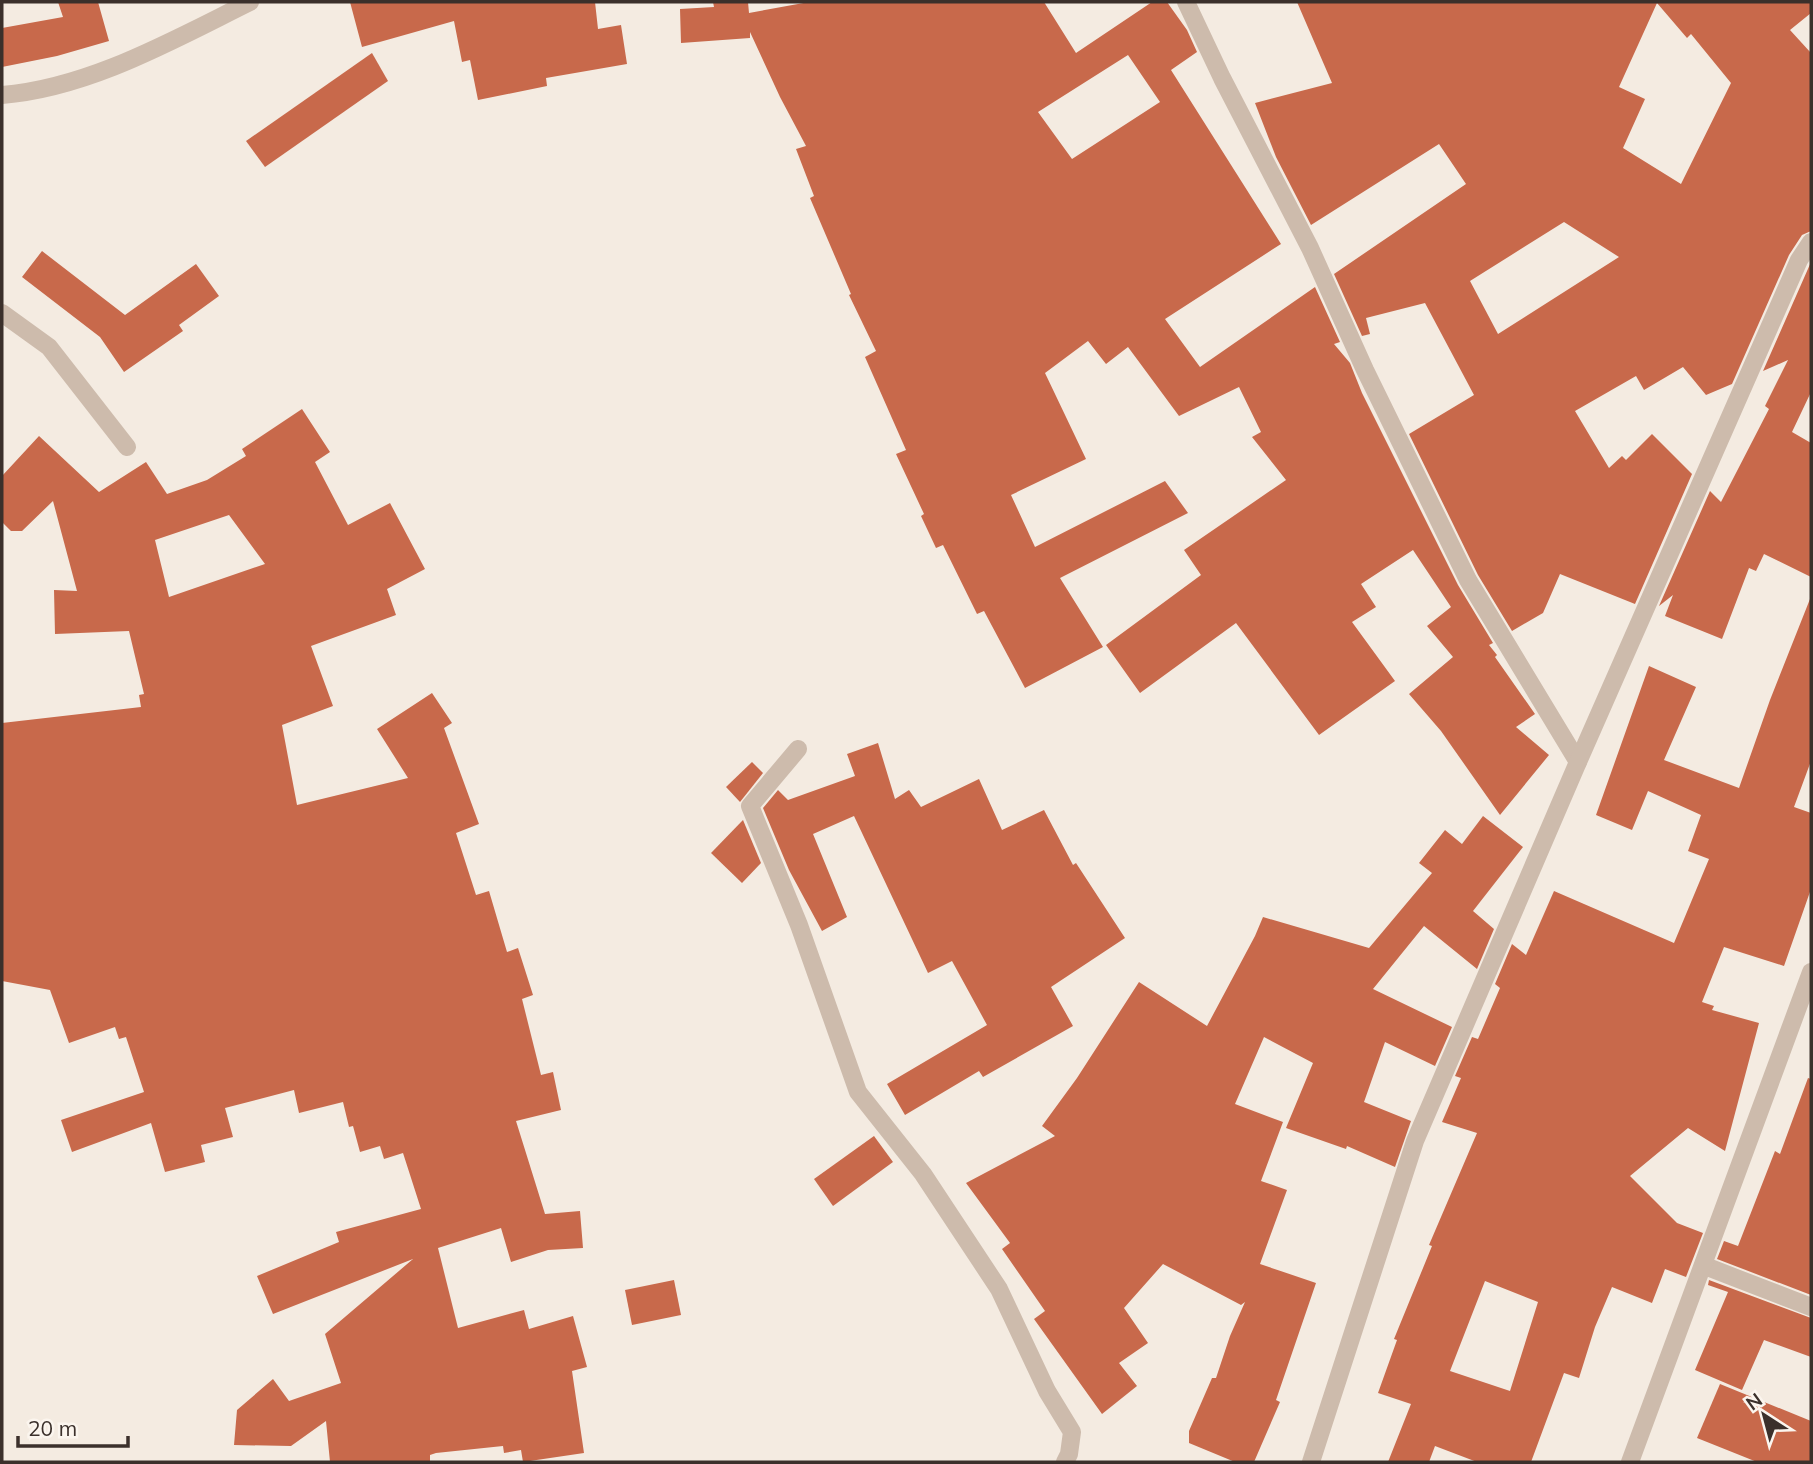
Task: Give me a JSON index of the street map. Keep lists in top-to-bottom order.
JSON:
{
  "scale_bar": "20 m",
  "north": "top left"
}
